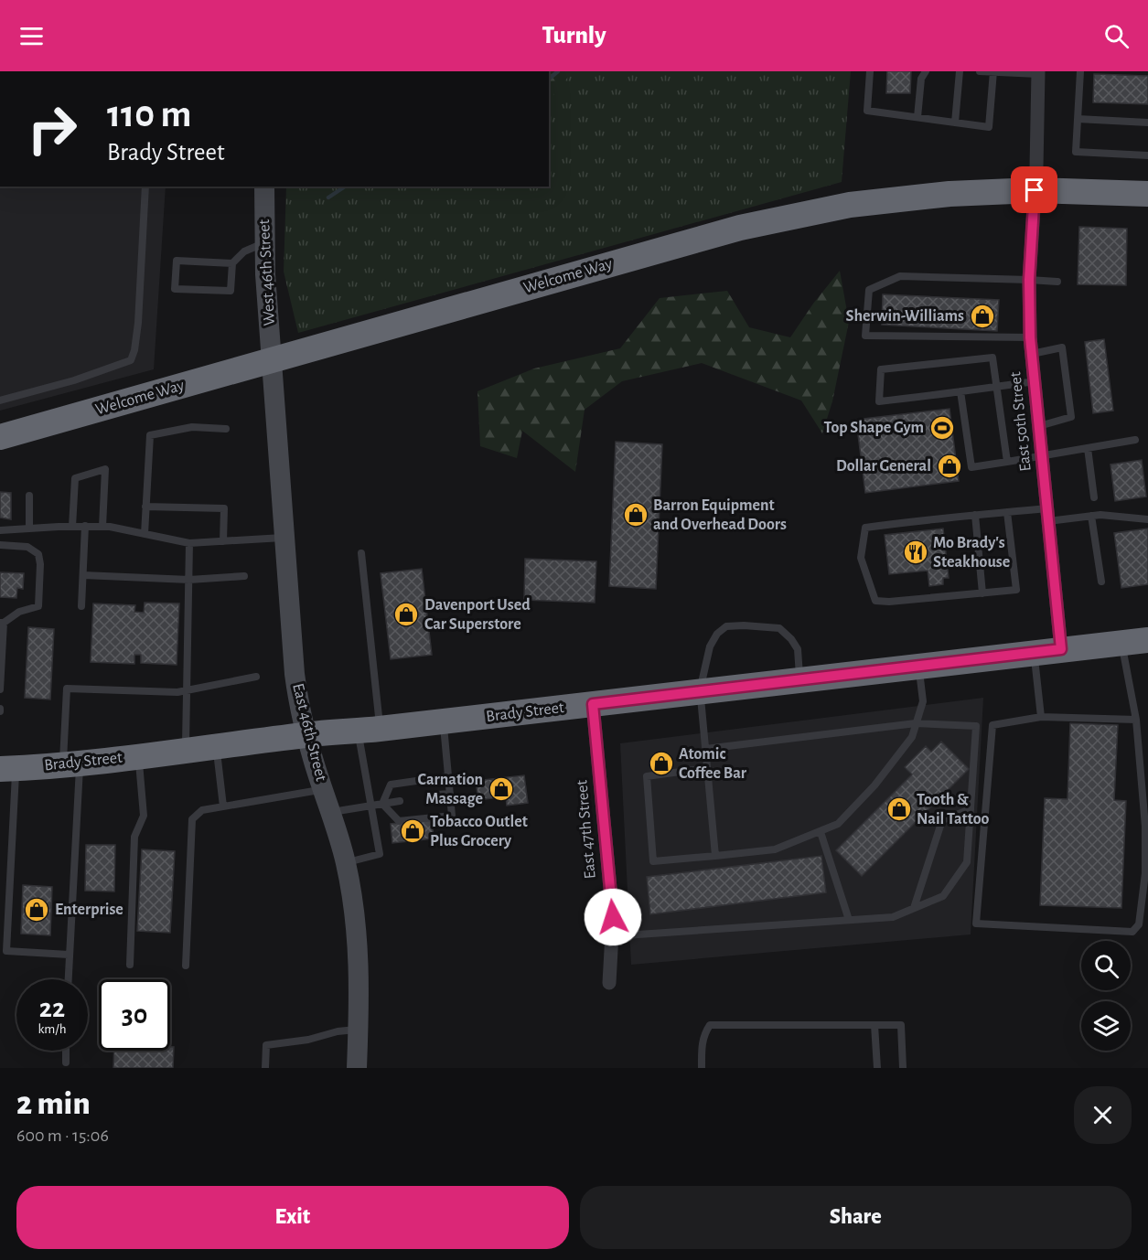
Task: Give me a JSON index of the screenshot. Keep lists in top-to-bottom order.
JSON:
{
  "streets": {
    "highway": ["Welcome Way", "Brady Street"],
    "street": [
      "West 46th Street",
      "East 50th Street",
      "East 46th Street",
      "East 47th Street"
    ]
  },
  "crossings": [
    ["West 46th Street", "Welcome Way"],
    ["West 46th Street", "East 46th Street"],
    ["Welcome Way", "East 50th Street"],
    ["Welcome Way", "East 46th Street"],
    ["East 50th Street", "Brady Street"],
    ["Brady Street", "East 46th Street"],
    ["Brady Street", "East 47th Street"]
  ],
  "places": {
    "shop": [
      "Sherwin-Williams",
      "Dollar General",
      "Barron Equipment and Overhead Doors",
      "Davenport Used Car Superstore",
      "Atomic Coffee Bar",
      "Carnation Massage",
      "Tooth & Nail Tattoo",
      "Tobacco Outlet Plus Grocery",
      "Enterprise"
    ],
    "sports": ["Top Shape Gym"],
    "restaurant": ["Mo Brady's Steakhouse"]
  },
  "page": {
    "header": "Turnly",
    "turn": ["110 m", "Brady Street"],
    "speed": "22 km/h",
    "limit": "30",
    "heading": ["2 min", "600 m · 15:06"],
    "buttons": ["Exit", "Share"]
  }
}
